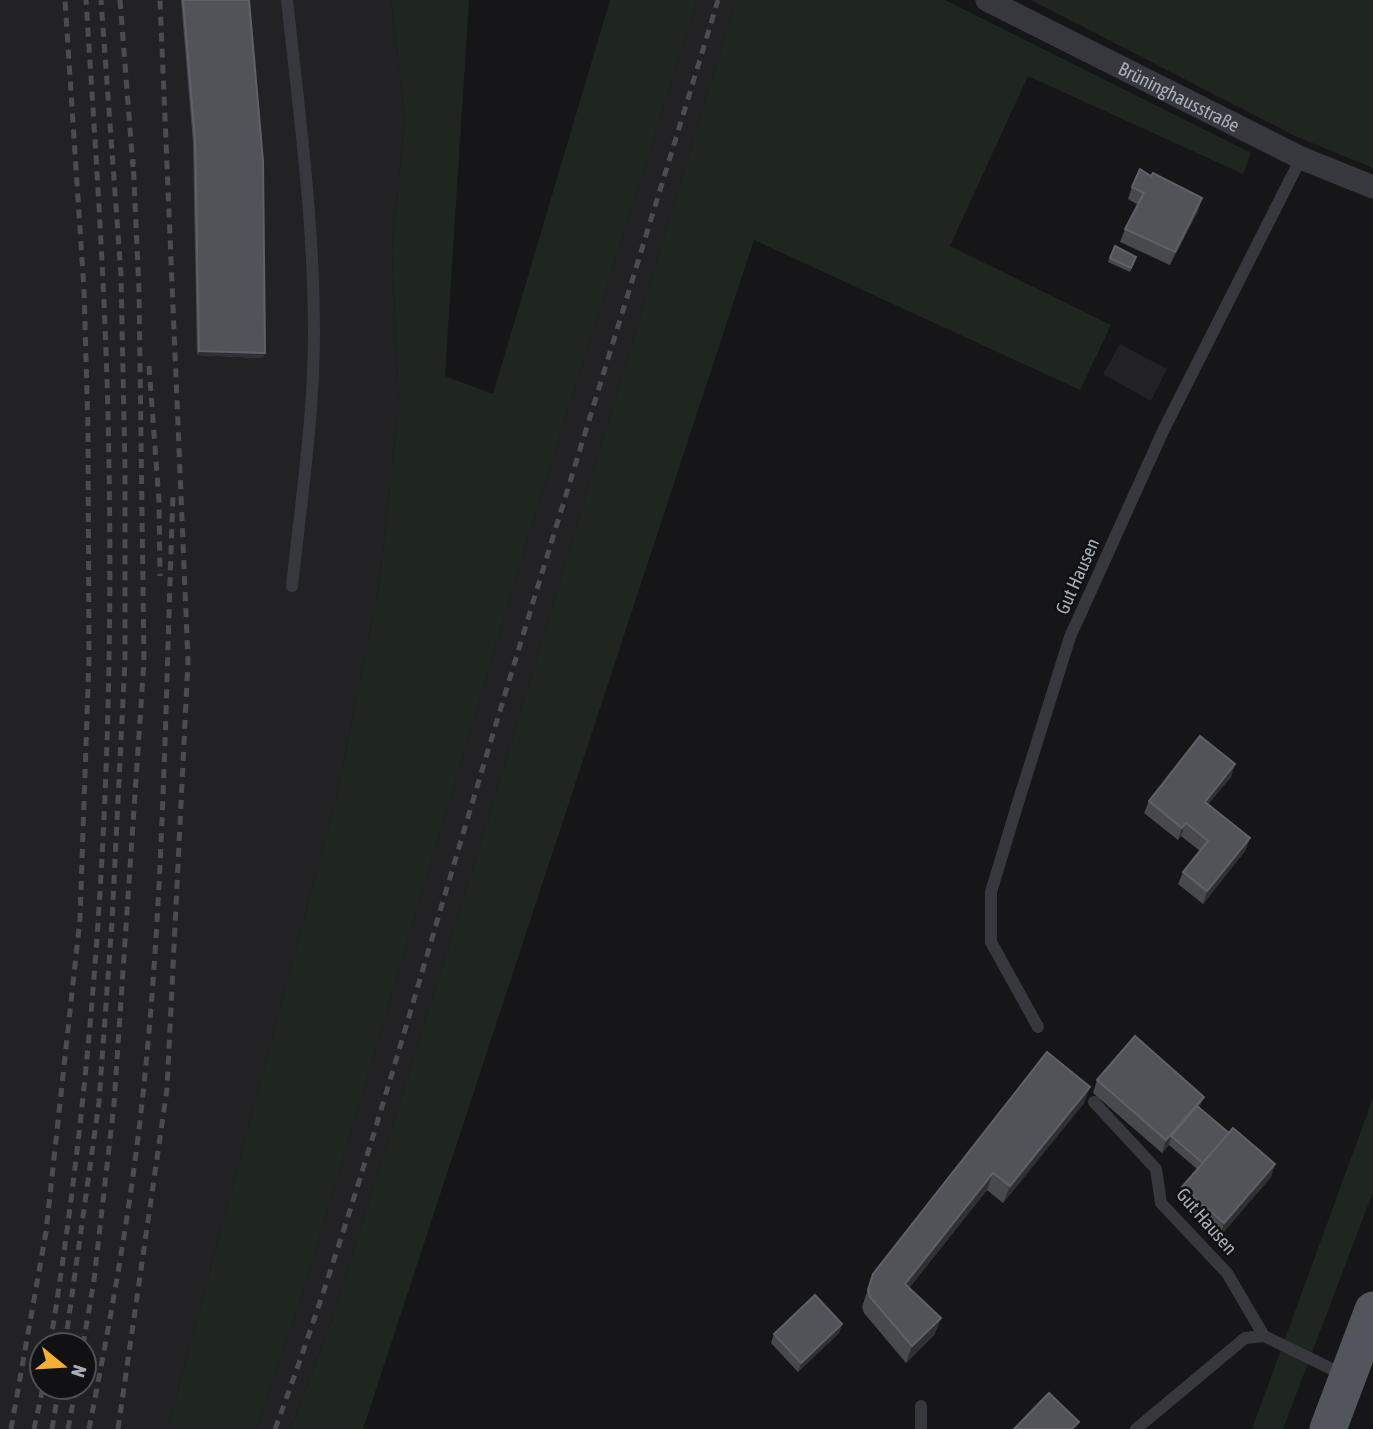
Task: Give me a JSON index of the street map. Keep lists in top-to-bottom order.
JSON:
{
  "streets": {
    "street": ["Brüninghausstraße"],
    "lane": ["Gut Hausen"]
  },
  "crossings": [
    ["Brüninghausstraße", "Gut Hausen"]
  ],
  "north": "right"
}
